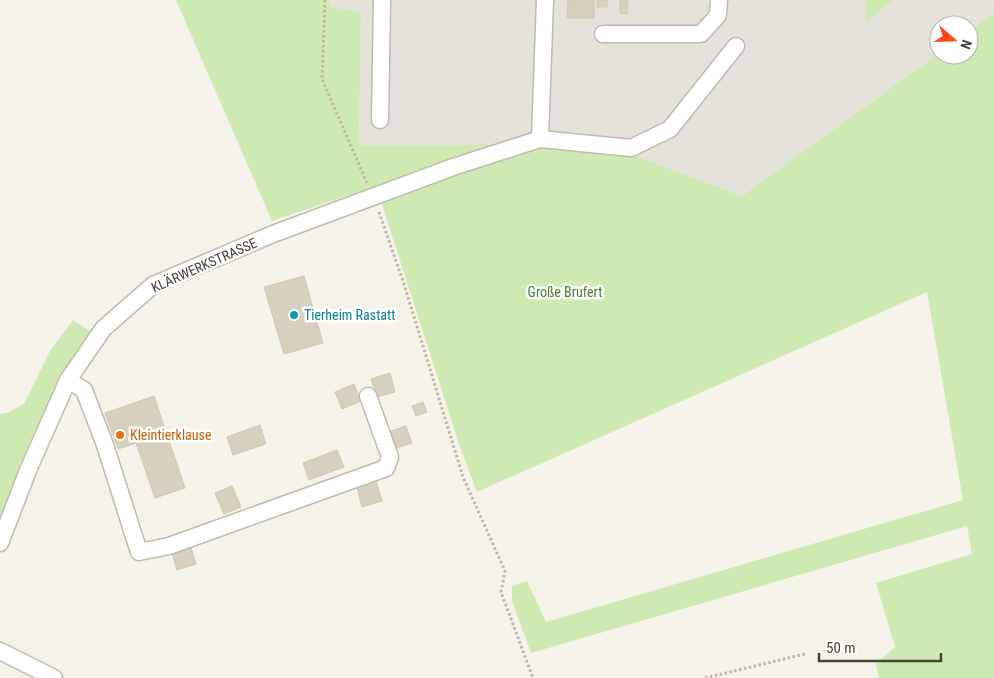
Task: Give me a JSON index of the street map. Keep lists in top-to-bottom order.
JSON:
{
  "streets": {
    "street": ["KLÄRWERKSTRASSE"]
  },
  "parks": ["Große Brufert"],
  "places": ["Tierheim Rastatt", "Kleintierklause"],
  "scale_bar": "50 m",
  "north": "right"
}
